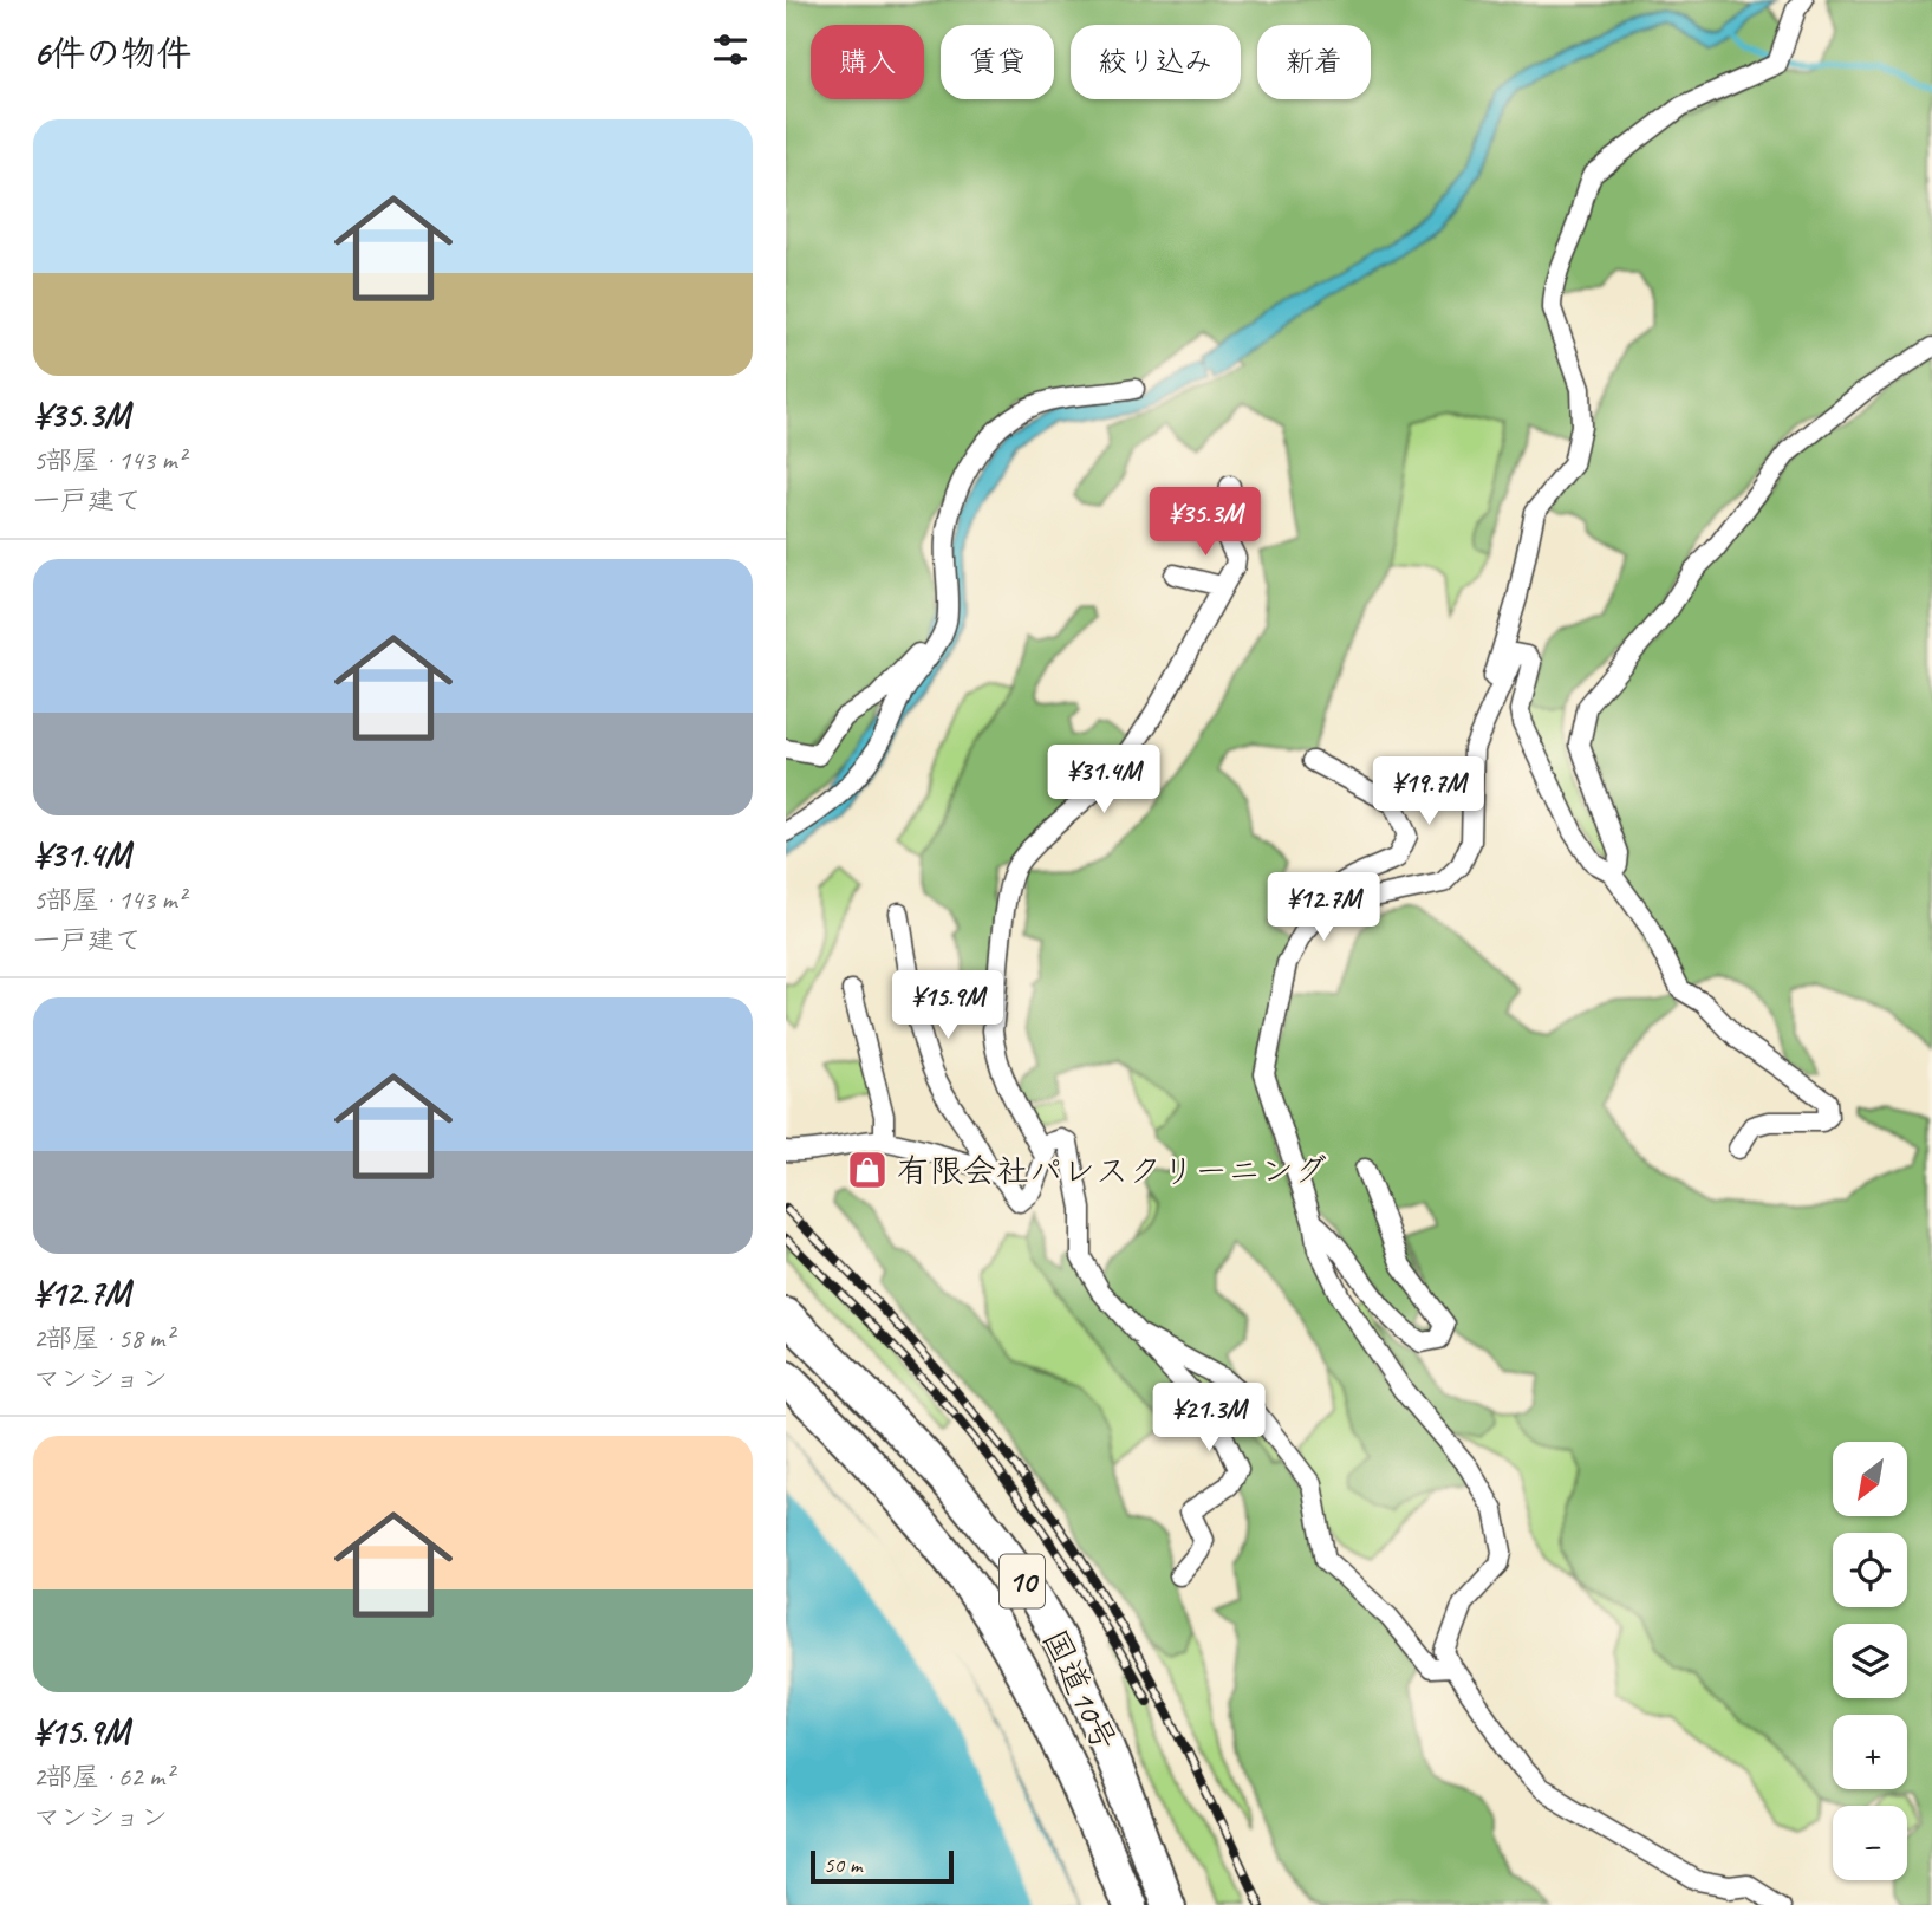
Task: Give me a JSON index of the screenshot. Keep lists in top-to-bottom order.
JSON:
{
  "streets": {
    "highway": ["10", "国道10号"]
  },
  "places": {
    "shop": ["有限会社パレスクリーニング"]
  },
  "scale_bar": "50 m",
  "north": "bottom left",
  "page": {
    "heading": "6件の物件",
    "chip": [
      "購入",
      "賃貸",
      "絞り込み",
      "新着"
    ],
    "list": [
      {
        "name": "¥35.3M",
        "note": "5部屋 · 143 m² · 一戸建て"
      },
      {
        "name": "¥31.4M",
        "note": "5部屋 · 143 m² · 一戸建て"
      },
      {
        "name": "¥12.7M",
        "note": "2部屋 · 58 m² · マンション"
      },
      {
        "name": "¥15.9M",
        "note": "2部屋 · 62 m² · マンション"
      }
    ],
    "price": [
      "¥35.3M",
      "¥31.4M",
      "¥19.7M",
      "¥12.7M",
      "¥15.9M",
      "¥21.3M"
    ],
    "map_buttons": ["+", "−"],
    "scale": "50 m"
  }
}
